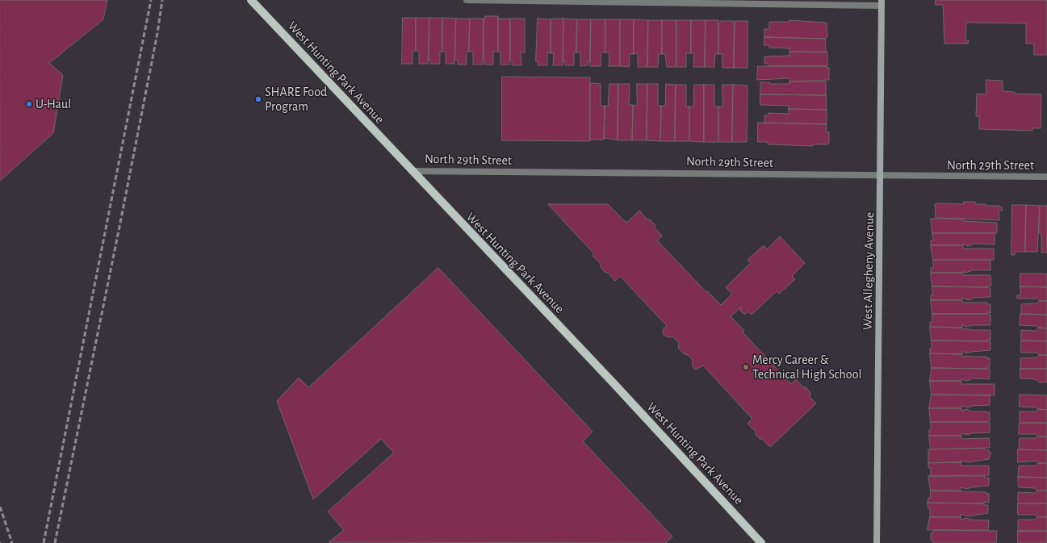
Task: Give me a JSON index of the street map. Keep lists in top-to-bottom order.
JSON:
{
  "streets": {
    "main road": ["West Hunting Park Avenue", "West Allegheny Avenue"],
    "street": ["North 29th Street"]
  },
  "crossings": [
    ["West Hunting Park Avenue", "North 29th Street"],
    ["North 29th Street", "West Allegheny Avenue"]
  ],
  "places": ["SHARE Food Program", "U-Haul", "Mercy Career & Technical High School"]
}
